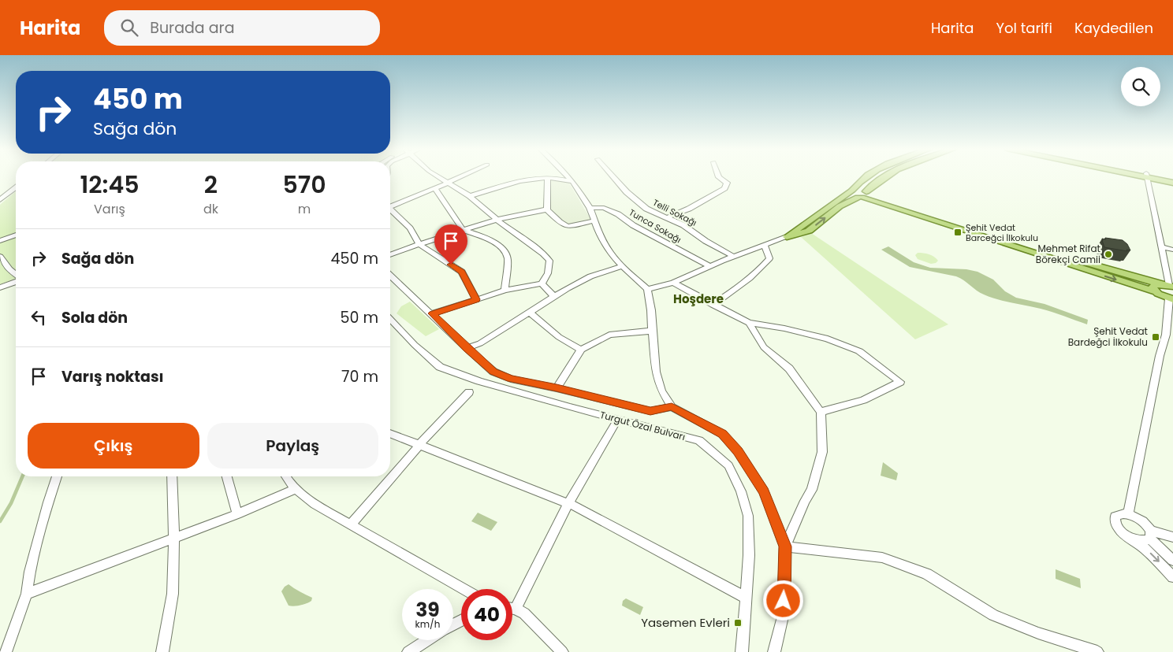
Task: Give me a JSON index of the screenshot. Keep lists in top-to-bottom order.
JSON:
{
  "streets": {
    "street": ["Telli Sokağı", "Tunca Sokağı", "Turgut Özal Bulvarı"]
  },
  "districts": ["Hoşdere"],
  "places": {
    "transit": ["Şehit Vedat Barceğci İlkokulu", "Şehit Vedat Bardeğci İlkokulu", "Yasemen Evleri"],
    "other": ["Mehmet Rifat Börekçi Camii"]
  },
  "page": {
    "header": "Harita",
    "search": "Burada ara",
    "nav": ["Harita", "Yol tarifi", "Kaydedilen"],
    "turn": ["450 m", "Sağa dön"],
    "eta": [
      "12:45",
      "Varış",
      "2",
      "dk",
      "570",
      "m"
    ],
    "list": [
      {
        "name": "Sağa dön",
        "value": "450 m"
      },
      {
        "name": "Sola dön",
        "value": "50 m"
      },
      {
        "name": "Varış noktası",
        "value": "70 m"
      }
    ],
    "buttons": ["Çıkış", "Paylaş"],
    "speed": "39 km/h",
    "limit": "40"
  }
}
